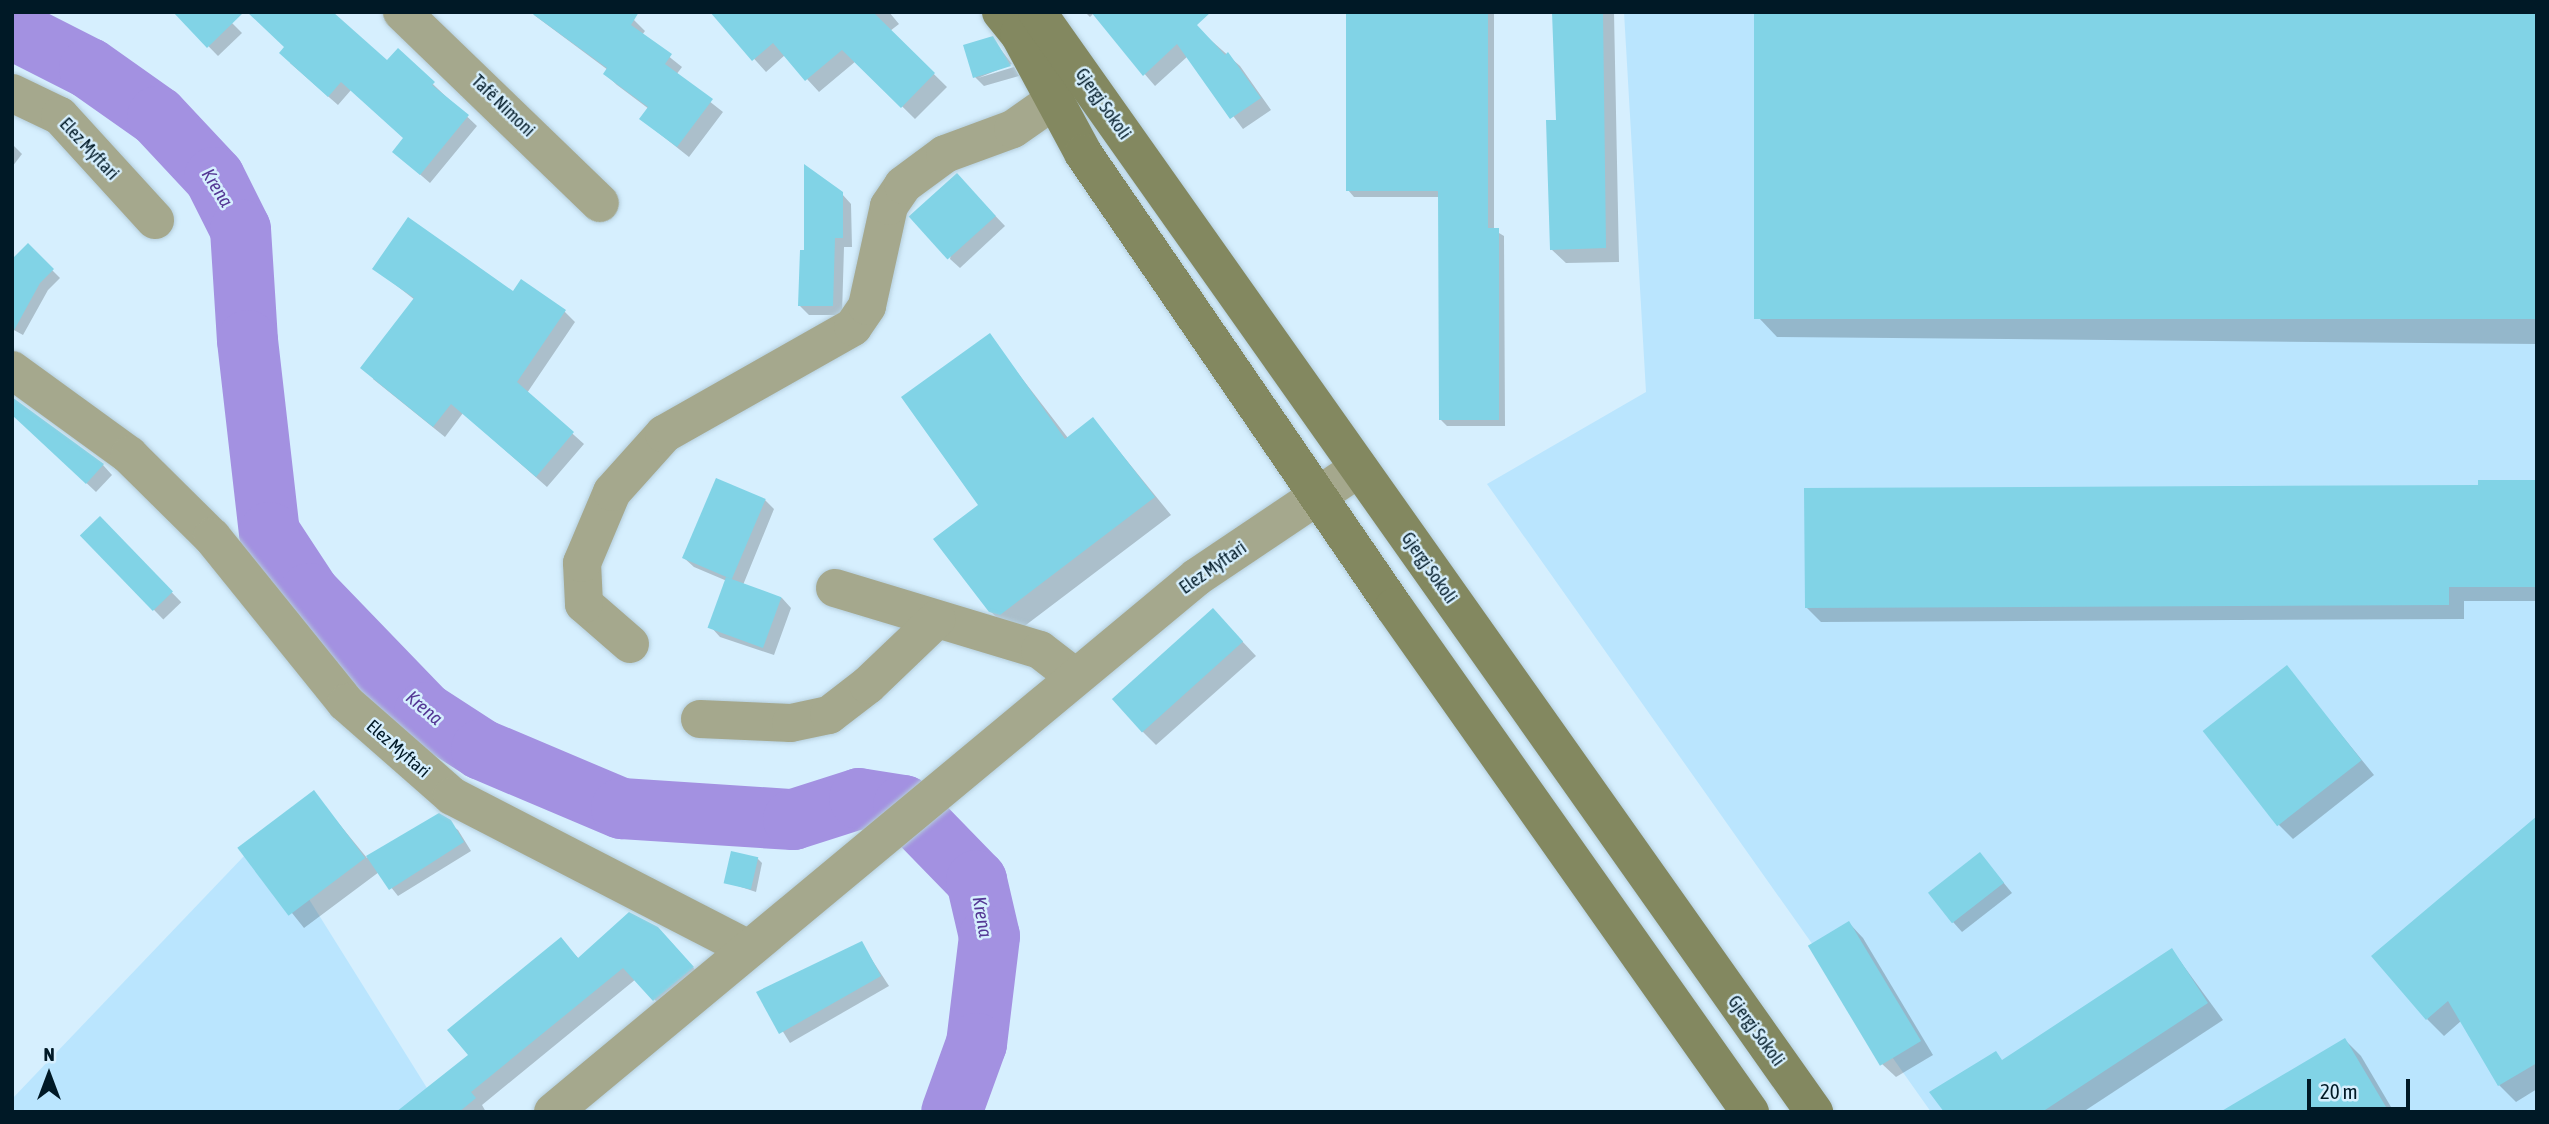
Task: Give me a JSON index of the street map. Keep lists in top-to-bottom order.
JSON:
{
  "streets": {
    "main road": ["Gjergj Sokoli"],
    "street": ["Tafë Nimoni", "Elez Myftari"]
  },
  "crossings": [
    ["Gjergj Sokoli", "Elez Myftari"]
  ],
  "water": ["Krena"],
  "scale_bar": "20 m",
  "north": "top"
}
